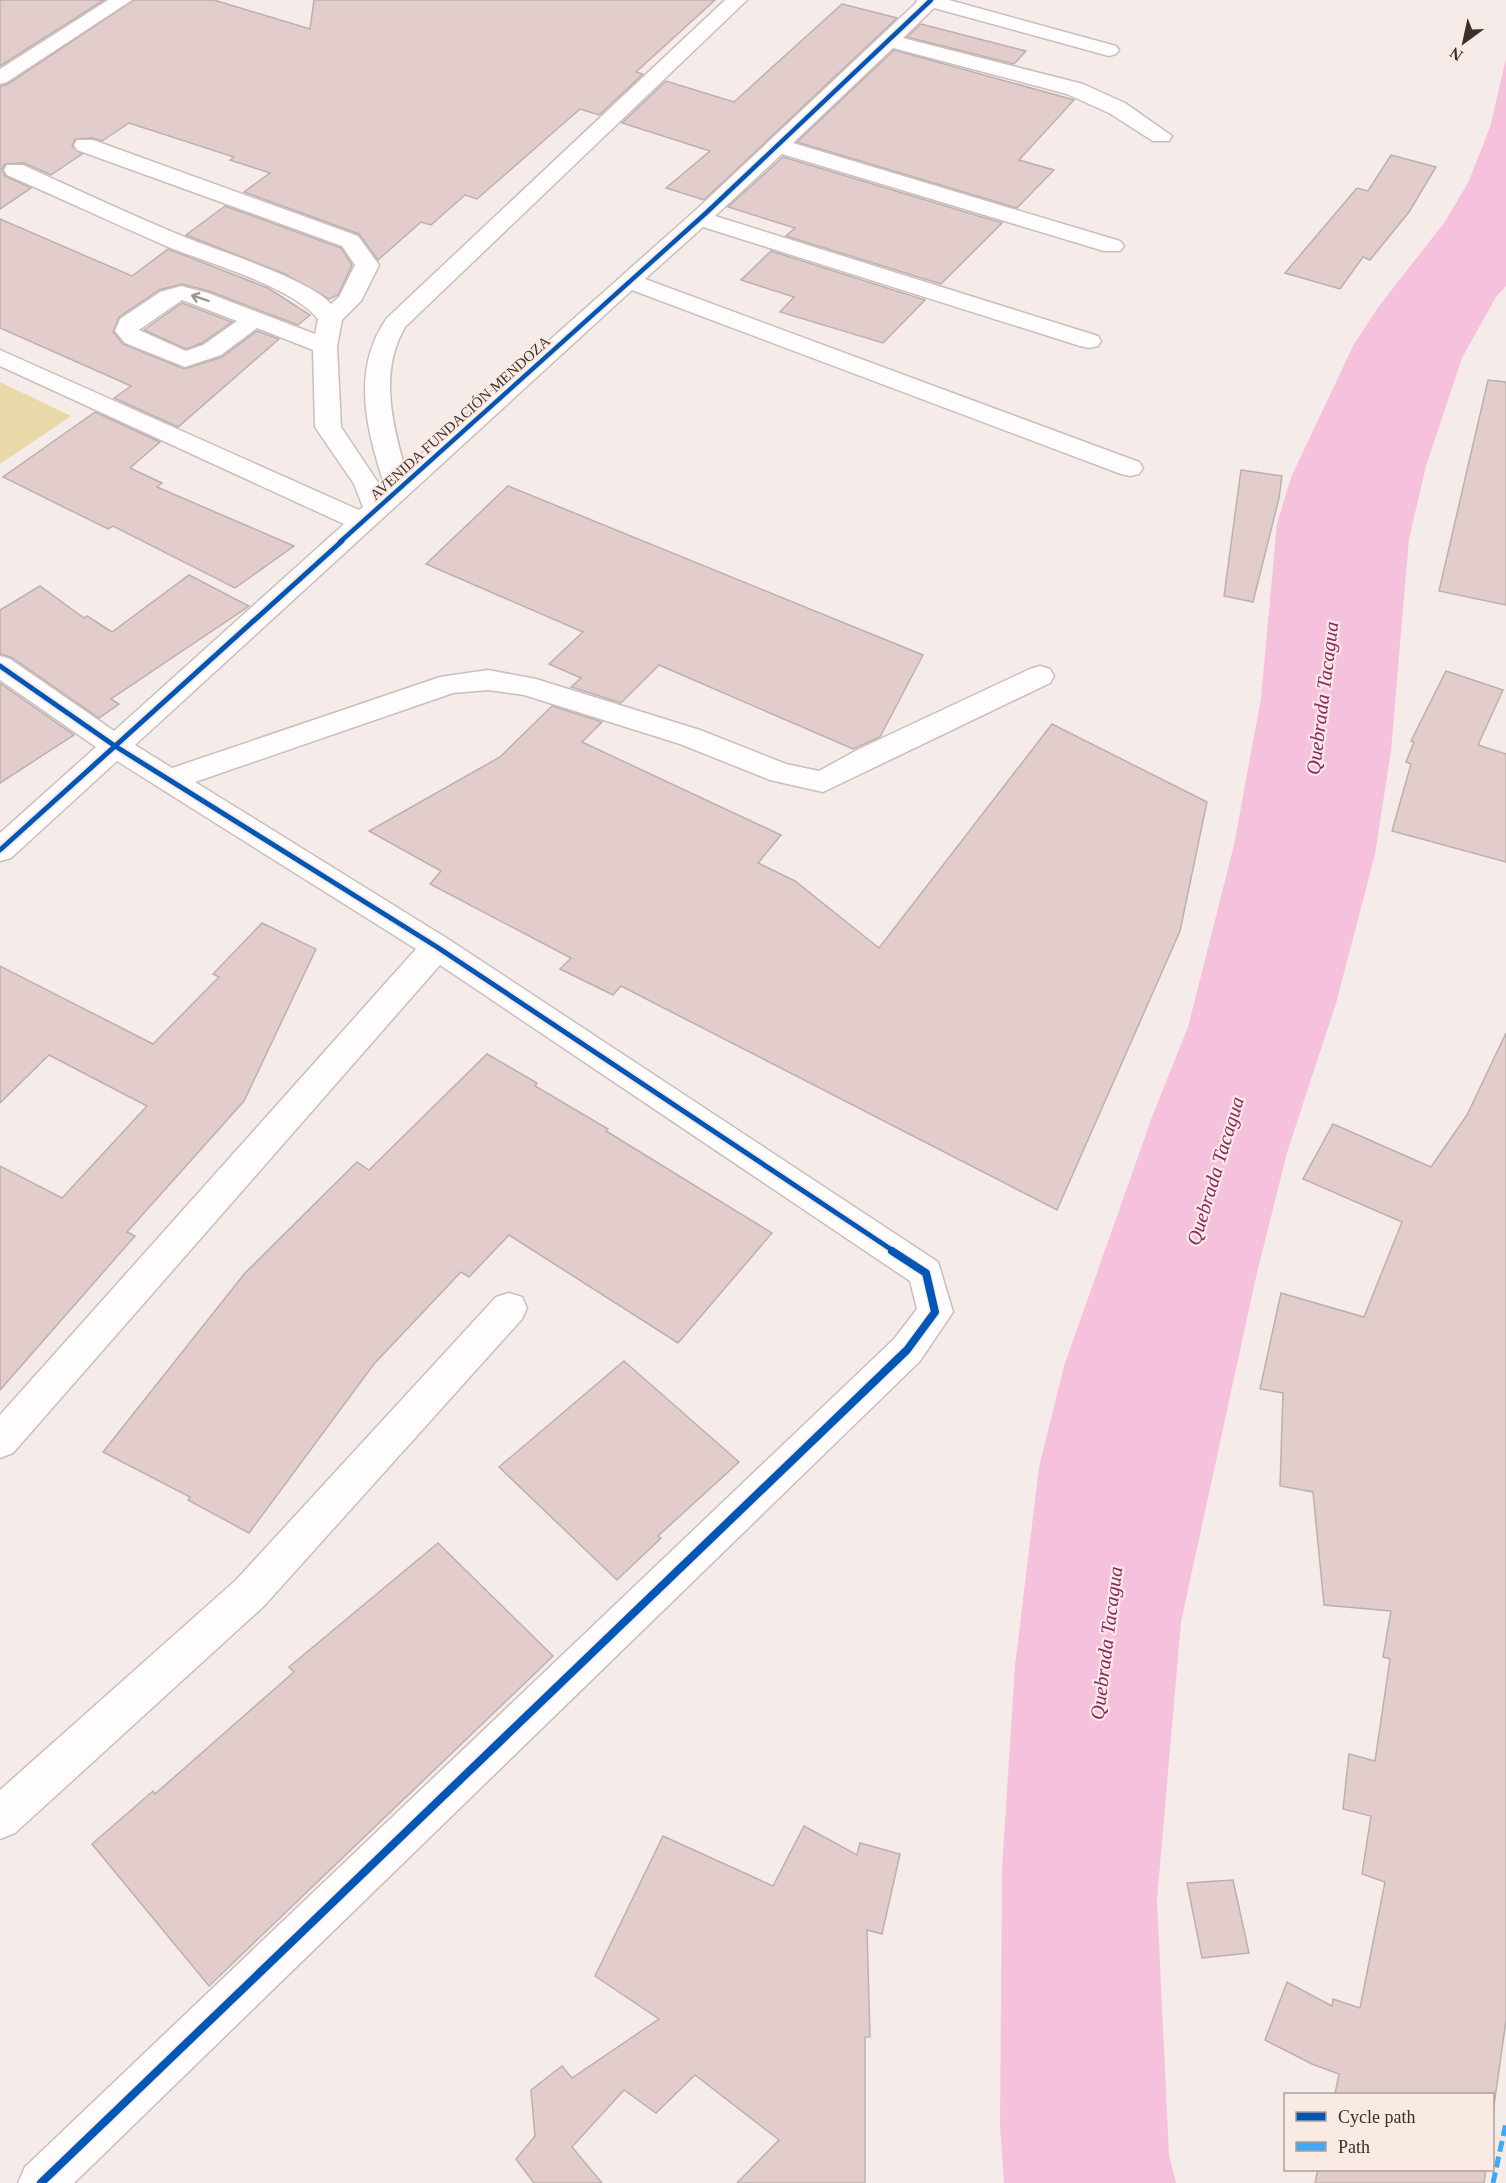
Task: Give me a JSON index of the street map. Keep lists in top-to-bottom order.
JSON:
{
  "streets": {
    "street": ["AVENIDA FUNDACIÓN MENDOZA"]
  },
  "water": ["Quebrada Tacagua"],
  "legend": ["Cycle path", "Path"],
  "north": "bottom left"
}
